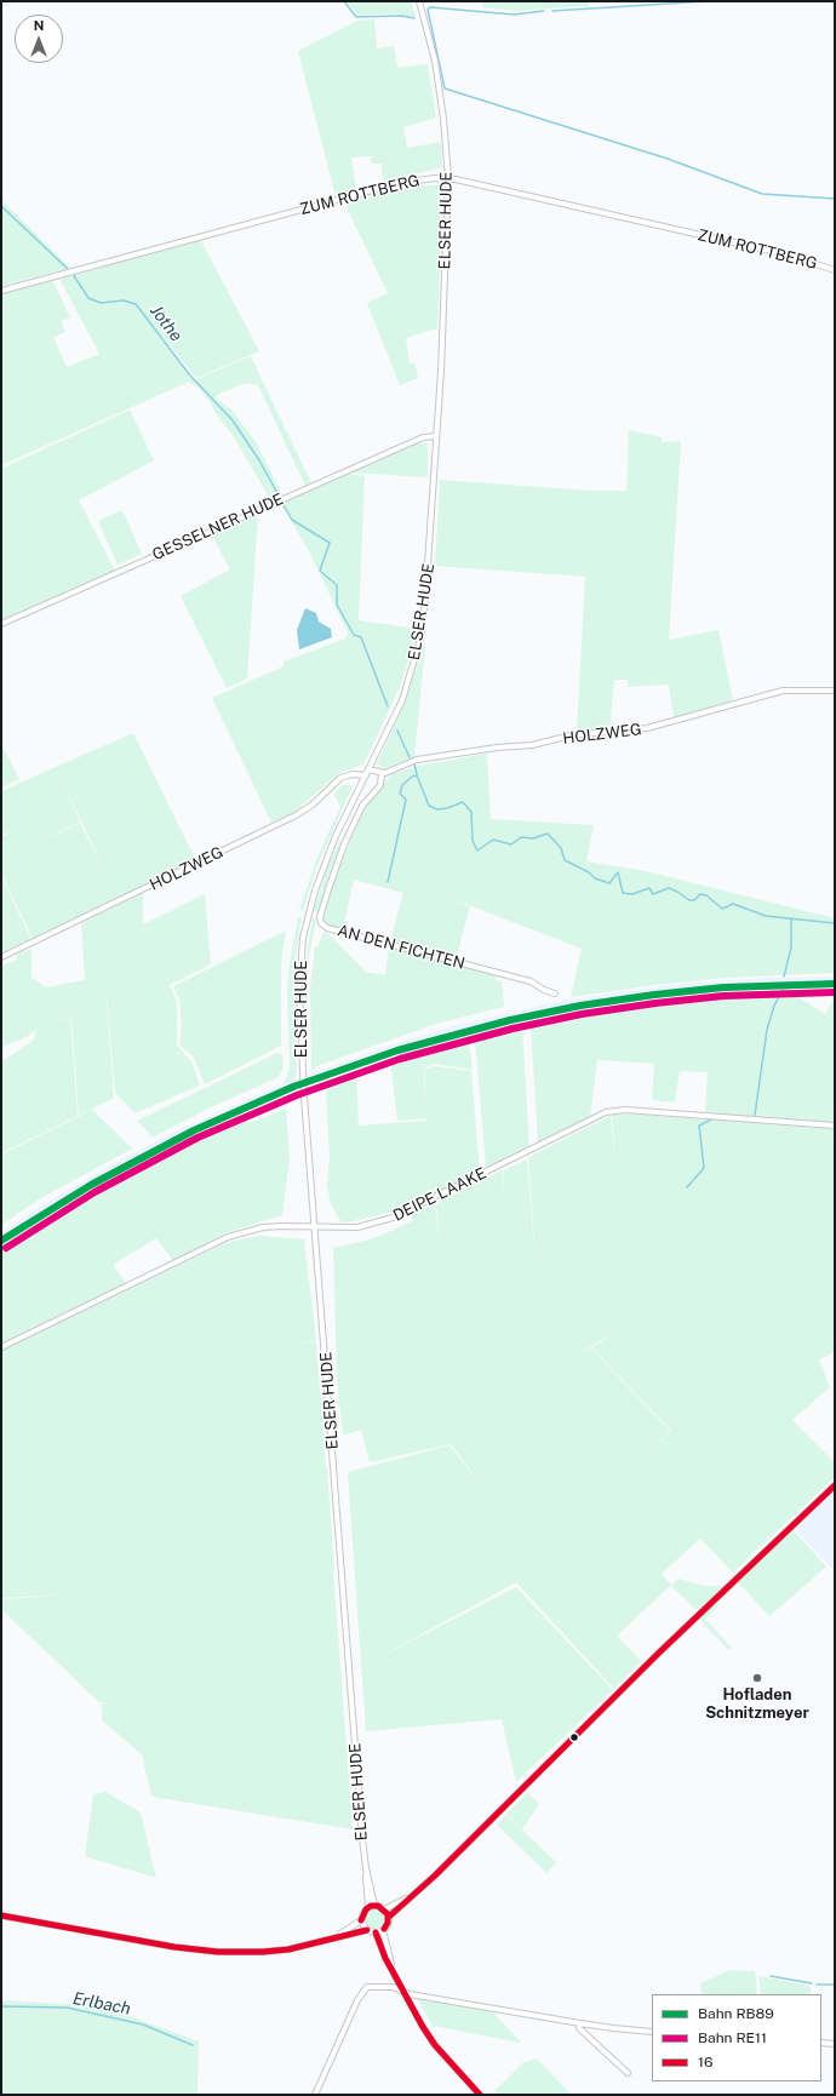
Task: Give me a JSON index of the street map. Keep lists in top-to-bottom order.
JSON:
{
  "streets": {
    "street": [
      "ZUM ROTTBERG",
      "ELSER HUDE",
      "GESSELNER HUDE",
      "HOLZWEG",
      "AN DEN FICHTEN",
      "DEIPE LAAKE"
    ]
  },
  "crossings": [
    ["ZUM ROTTBERG", "ELSER HUDE"],
    ["ELSER HUDE", "GESSELNER HUDE"],
    ["ELSER HUDE", "HOLZWEG"],
    ["ELSER HUDE", "DEIPE LAAKE"],
    ["HOLZWEG", "AN DEN FICHTEN"]
  ],
  "water": ["Jothe", "Erlbach"],
  "places": ["Hofladen Schnitzmeyer"],
  "lines": ["rail line RB89", "rail line RE11", "transit line 16"],
  "legend": ["Bahn RB89", "Bahn RE11", "16"],
  "north": "top"
}
